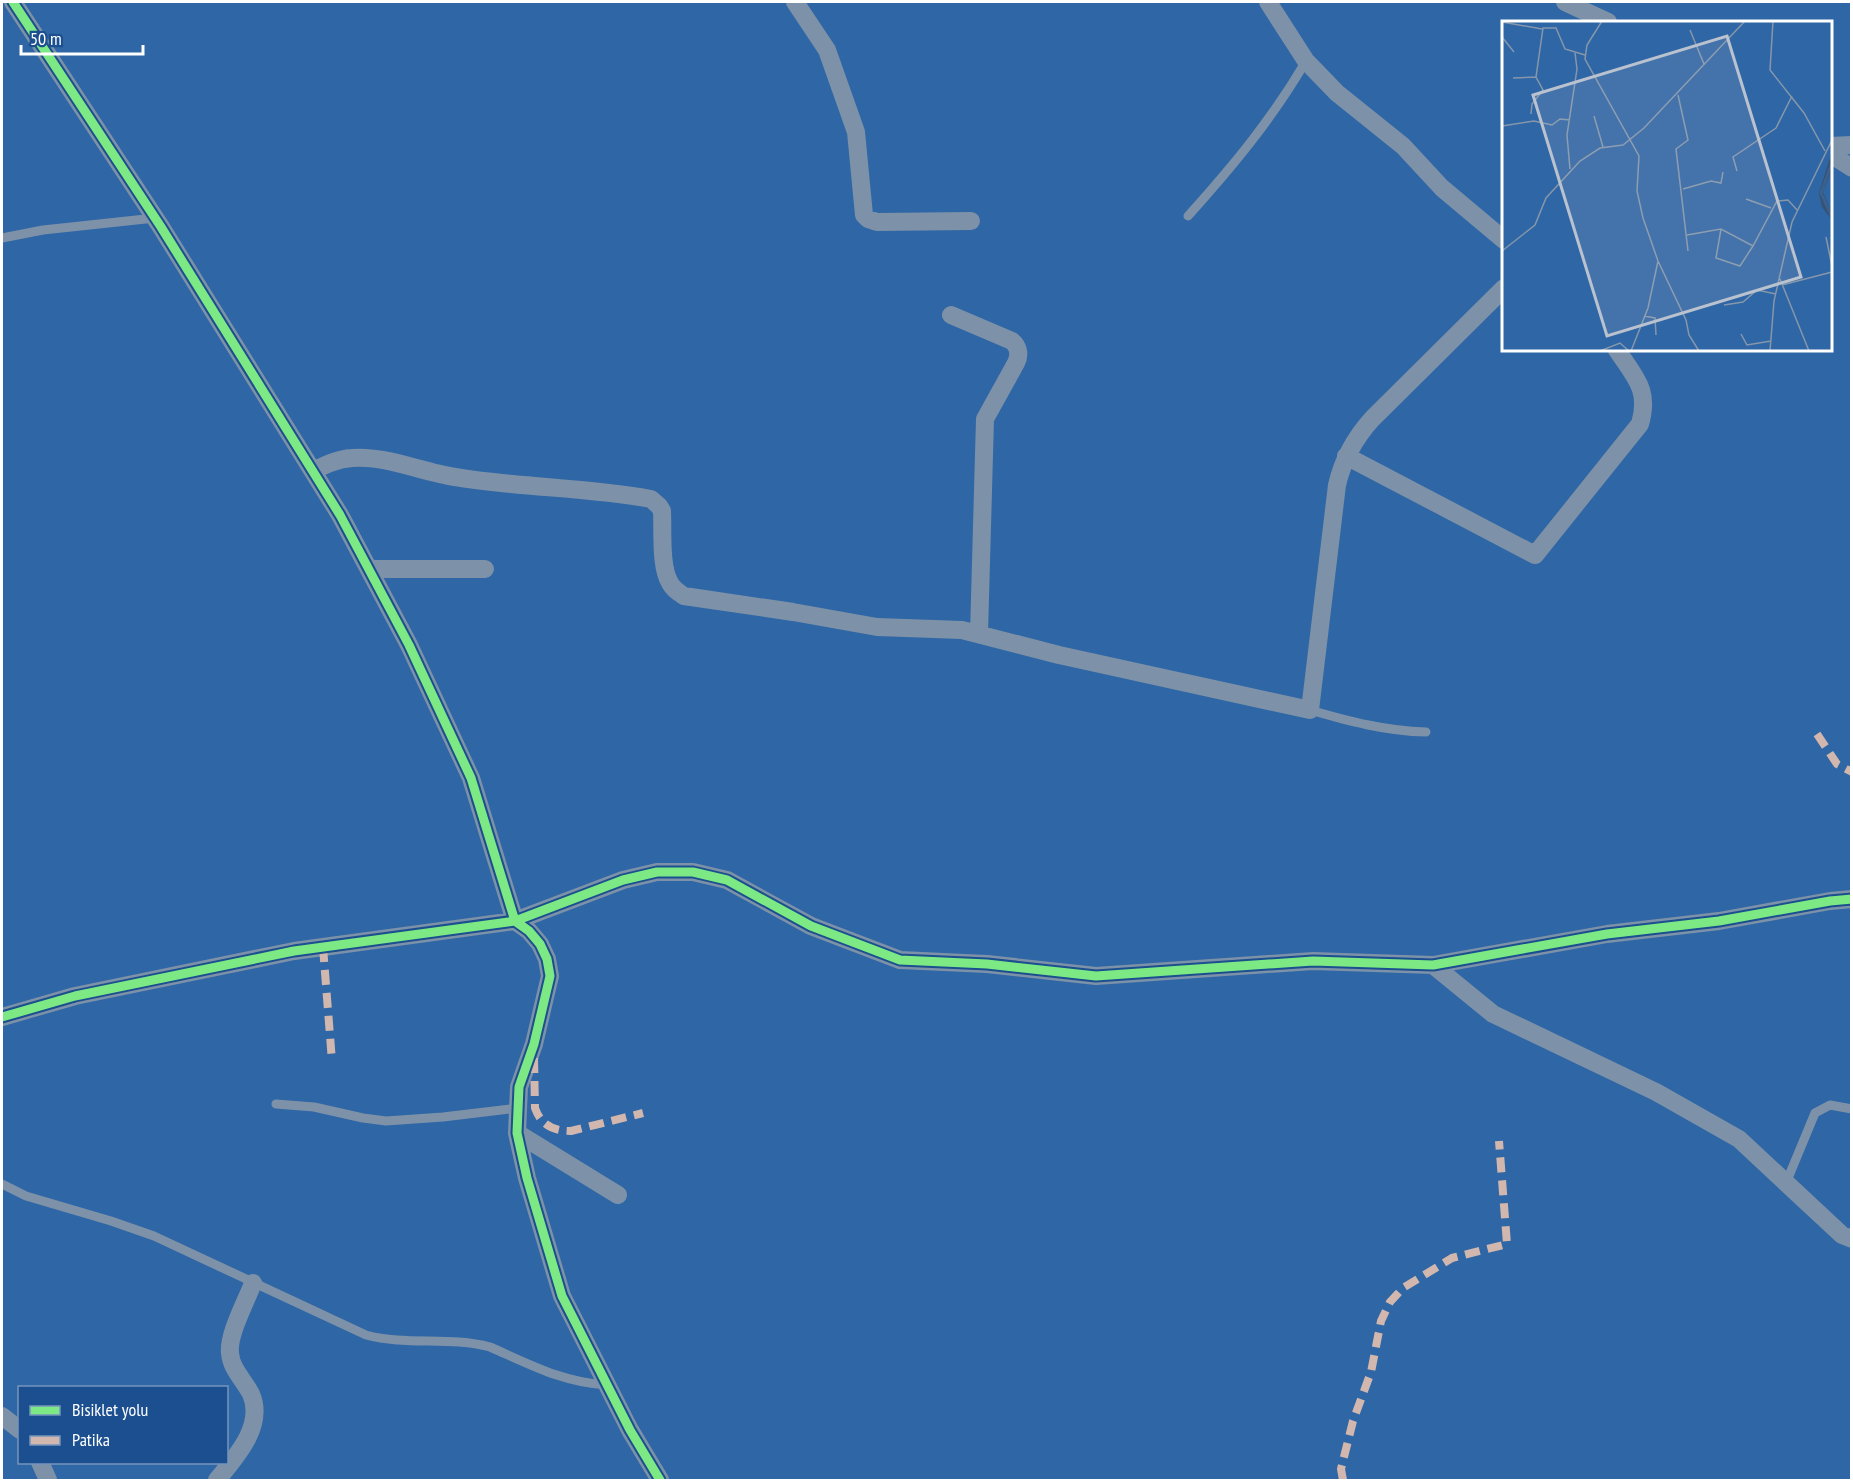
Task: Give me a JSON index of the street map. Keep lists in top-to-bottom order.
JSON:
{
  "legend": ["Bisiklet yolu", "Patika"],
  "scale_bar": "50 m"
}
